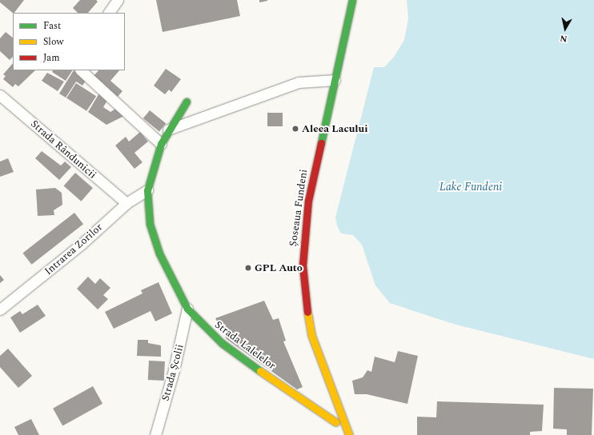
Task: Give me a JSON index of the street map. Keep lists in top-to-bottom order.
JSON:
{
  "streets": {
    "main road": ["Șoseaua Fundeni", "Strada Lalelelor"],
    "street": ["Strada Rândunicii", "Intrarea Zorilor", "Strada Școlii"]
  },
  "crossings": [
    ["Strada Rândunicii", "Intrarea Zorilor"],
    ["Intrarea Zorilor", "Strada Lalelelor"],
    ["Strada Lalelelor", "Strada Școlii"]
  ],
  "water": ["Lake Fundeni"],
  "places": ["Aleea Lacului", "GPL Auto"],
  "legend": ["Fast", "Slow", "Jam"],
  "north": "bottom"
}
